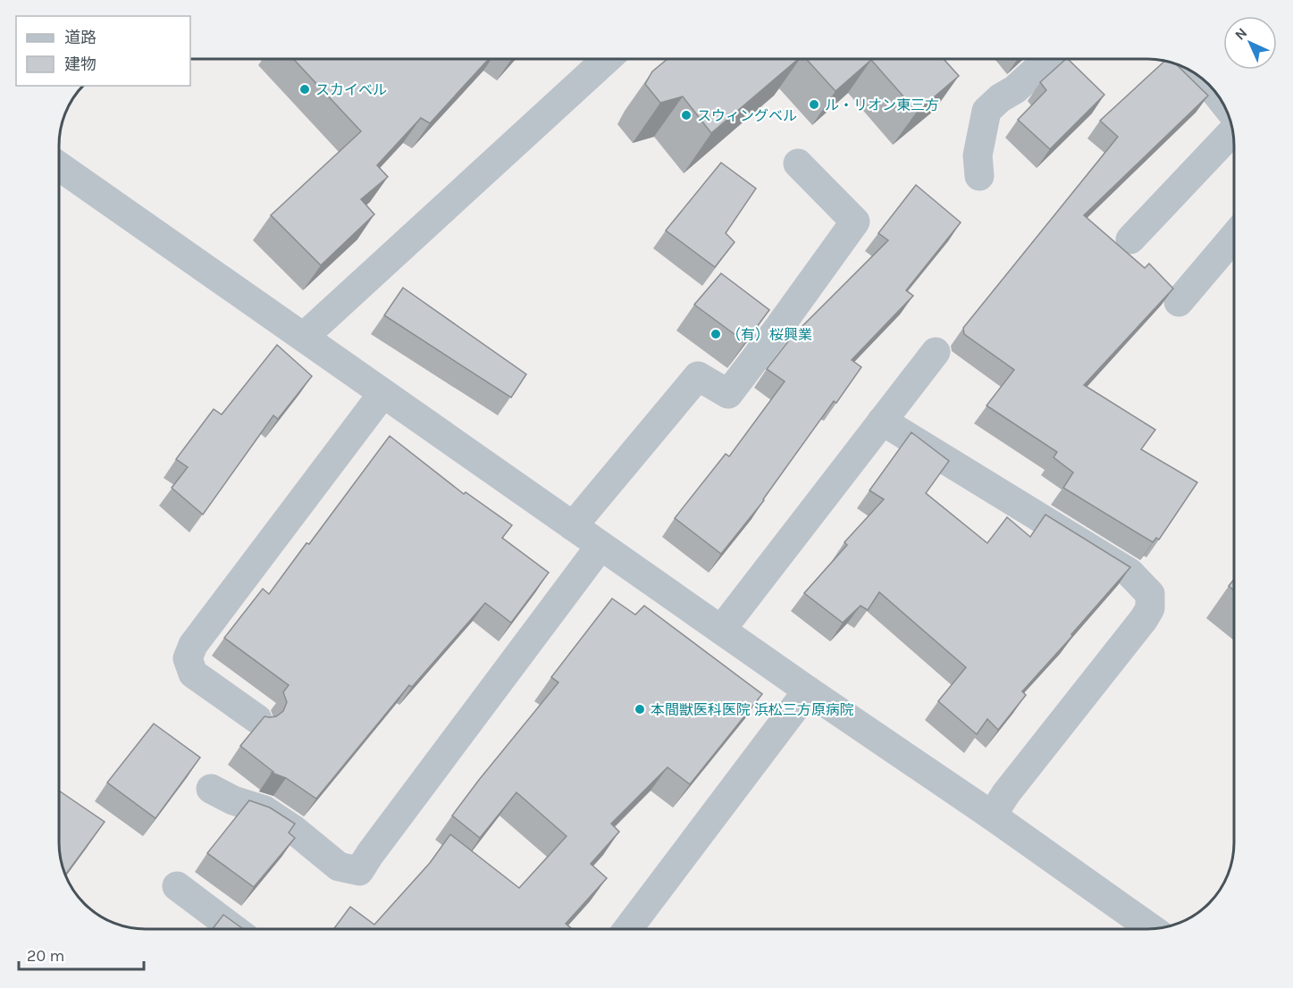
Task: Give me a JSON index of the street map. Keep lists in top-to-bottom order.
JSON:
{
  "places": [
    "スカイベル",
    "ル・リオン東三方",
    "スウィングベル",
    "（有）桜興業",
    "本間獣医科医院 浜松三方原病院"
  ],
  "legend": ["道路", "建物"],
  "scale_bar": "20 m",
  "north": "top left"
}
